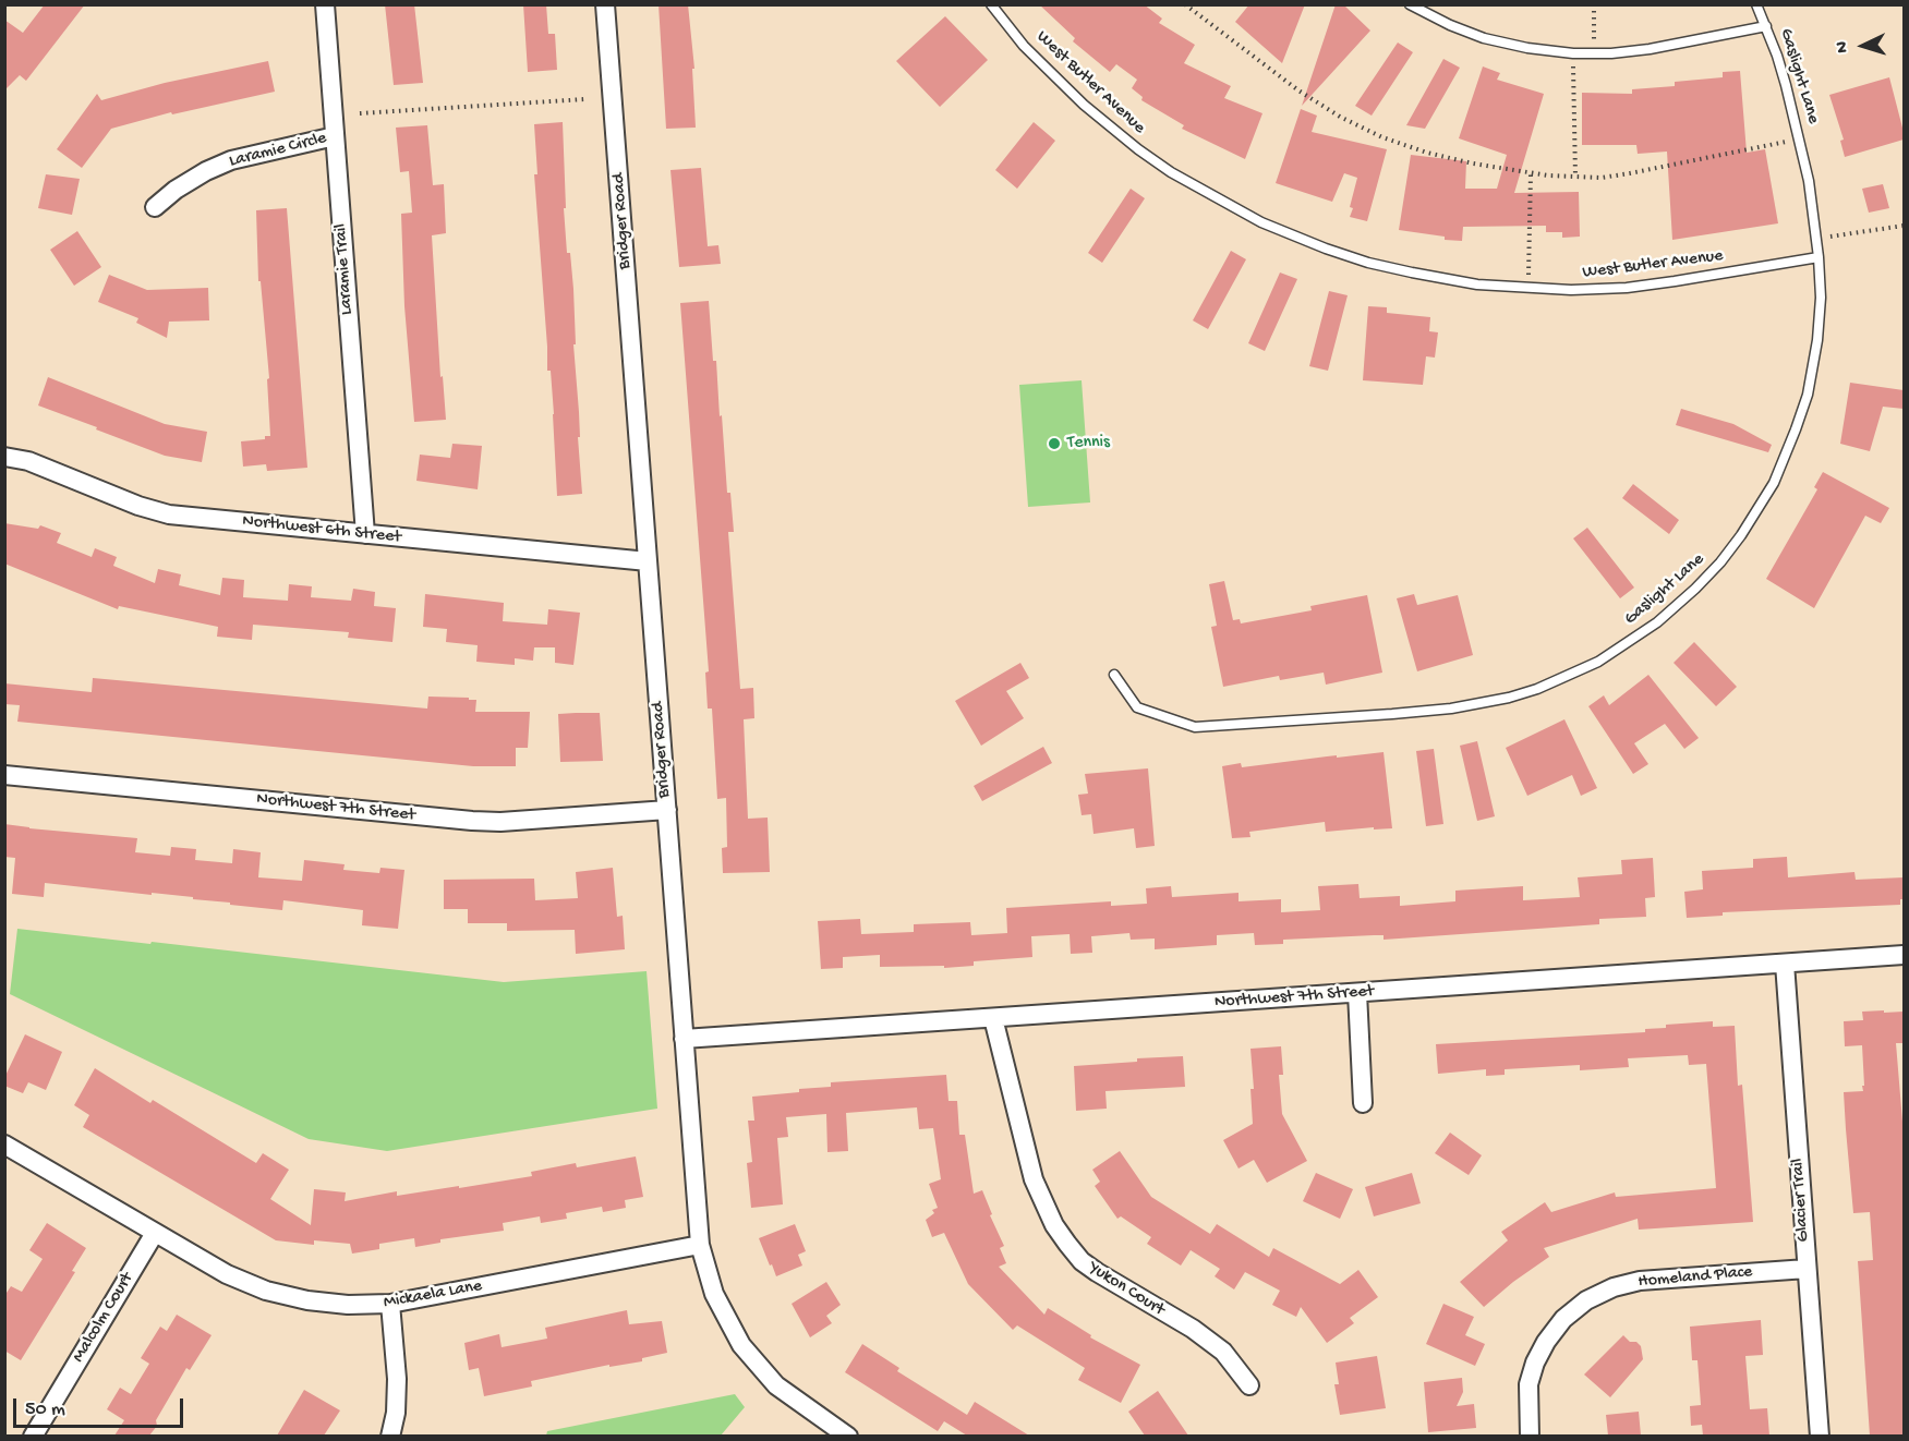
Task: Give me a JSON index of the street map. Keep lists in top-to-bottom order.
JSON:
{
  "streets": {
    "street": [
      "Laramie Circle",
      "Bridger Road",
      "Laramie Trail",
      "Northwest 6th Street",
      "Northwest 7th Street",
      "Glacier Trail",
      "Homeland Place",
      "Yukon Court",
      "Mickaela Lane",
      "Malcolm Court"
    ],
    "lane": ["Gaslight Lane", "West Butler Avenue"]
  },
  "crossings": [
    ["Gaslight Lane", "West Butler Avenue"],
    ["Laramie Circle", "Laramie Trail"],
    ["Bridger Road", "Northwest 6th Street"],
    ["Bridger Road", "Northwest 7th Street"],
    ["Bridger Road", "Mickaela Lane"],
    ["Laramie Trail", "Northwest 6th Street"],
    ["Northwest 7th Street", "Glacier Trail"],
    ["Northwest 7th Street", "Yukon Court"],
    ["Glacier Trail", "Homeland Place"],
    ["Mickaela Lane", "Malcolm Court"]
  ],
  "places": ["Tennis"],
  "scale_bar": "50 m",
  "north": "left"
}
